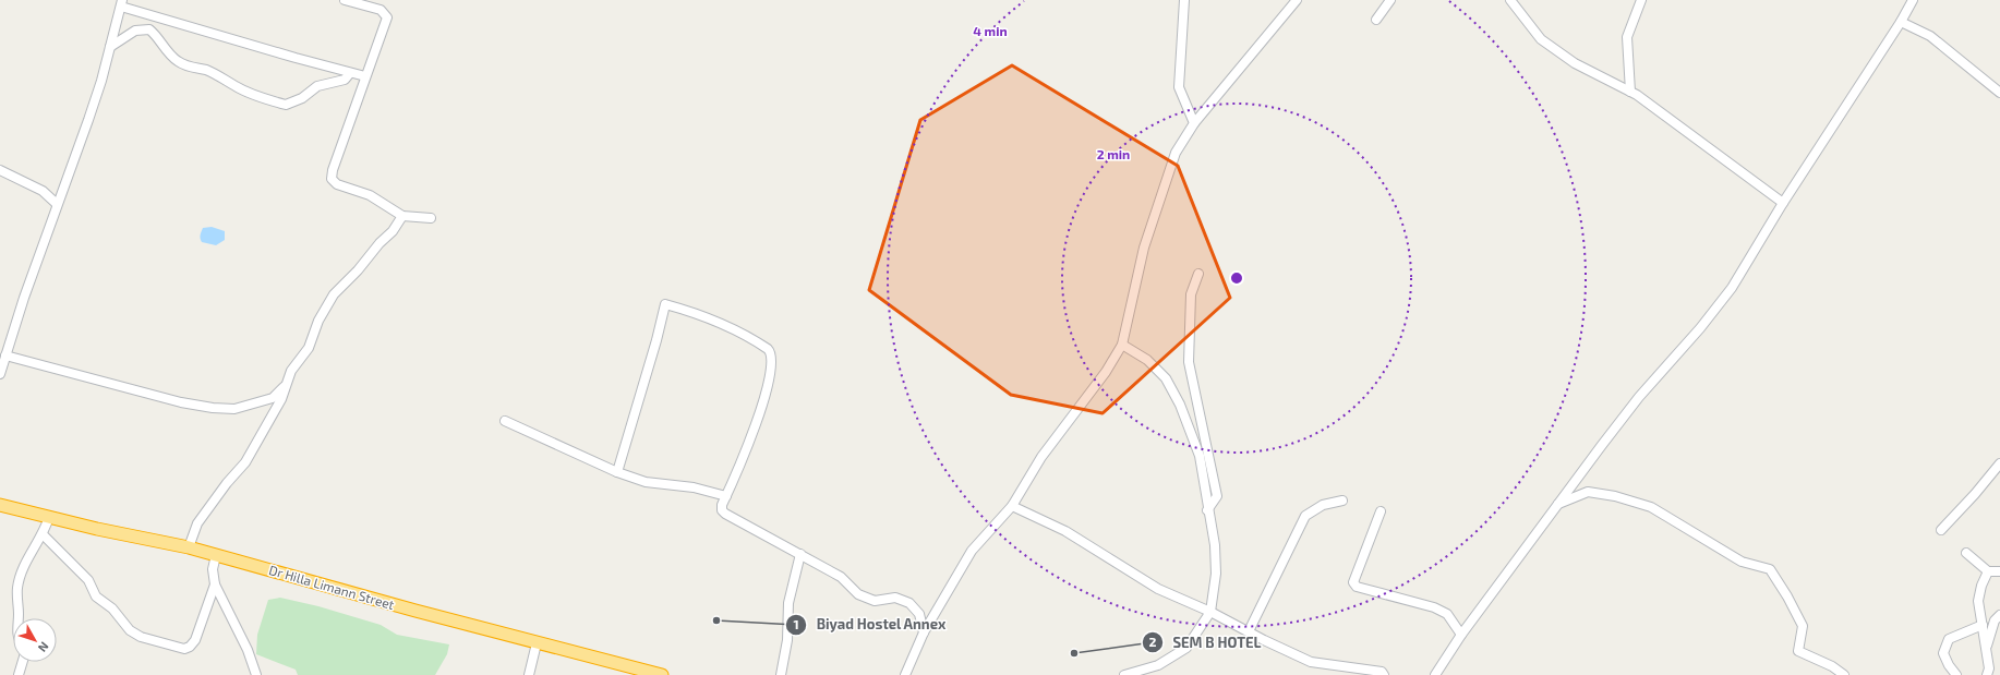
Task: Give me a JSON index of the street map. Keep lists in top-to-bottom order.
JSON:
{
  "streets": {
    "highway": ["Dr Hilla Limann Street"]
  },
  "places": ["Biyad Hostel Annex", "SEM B HOTEL"],
  "north": "bottom right",
  "rings": ["4 min", "2 min"]
}
